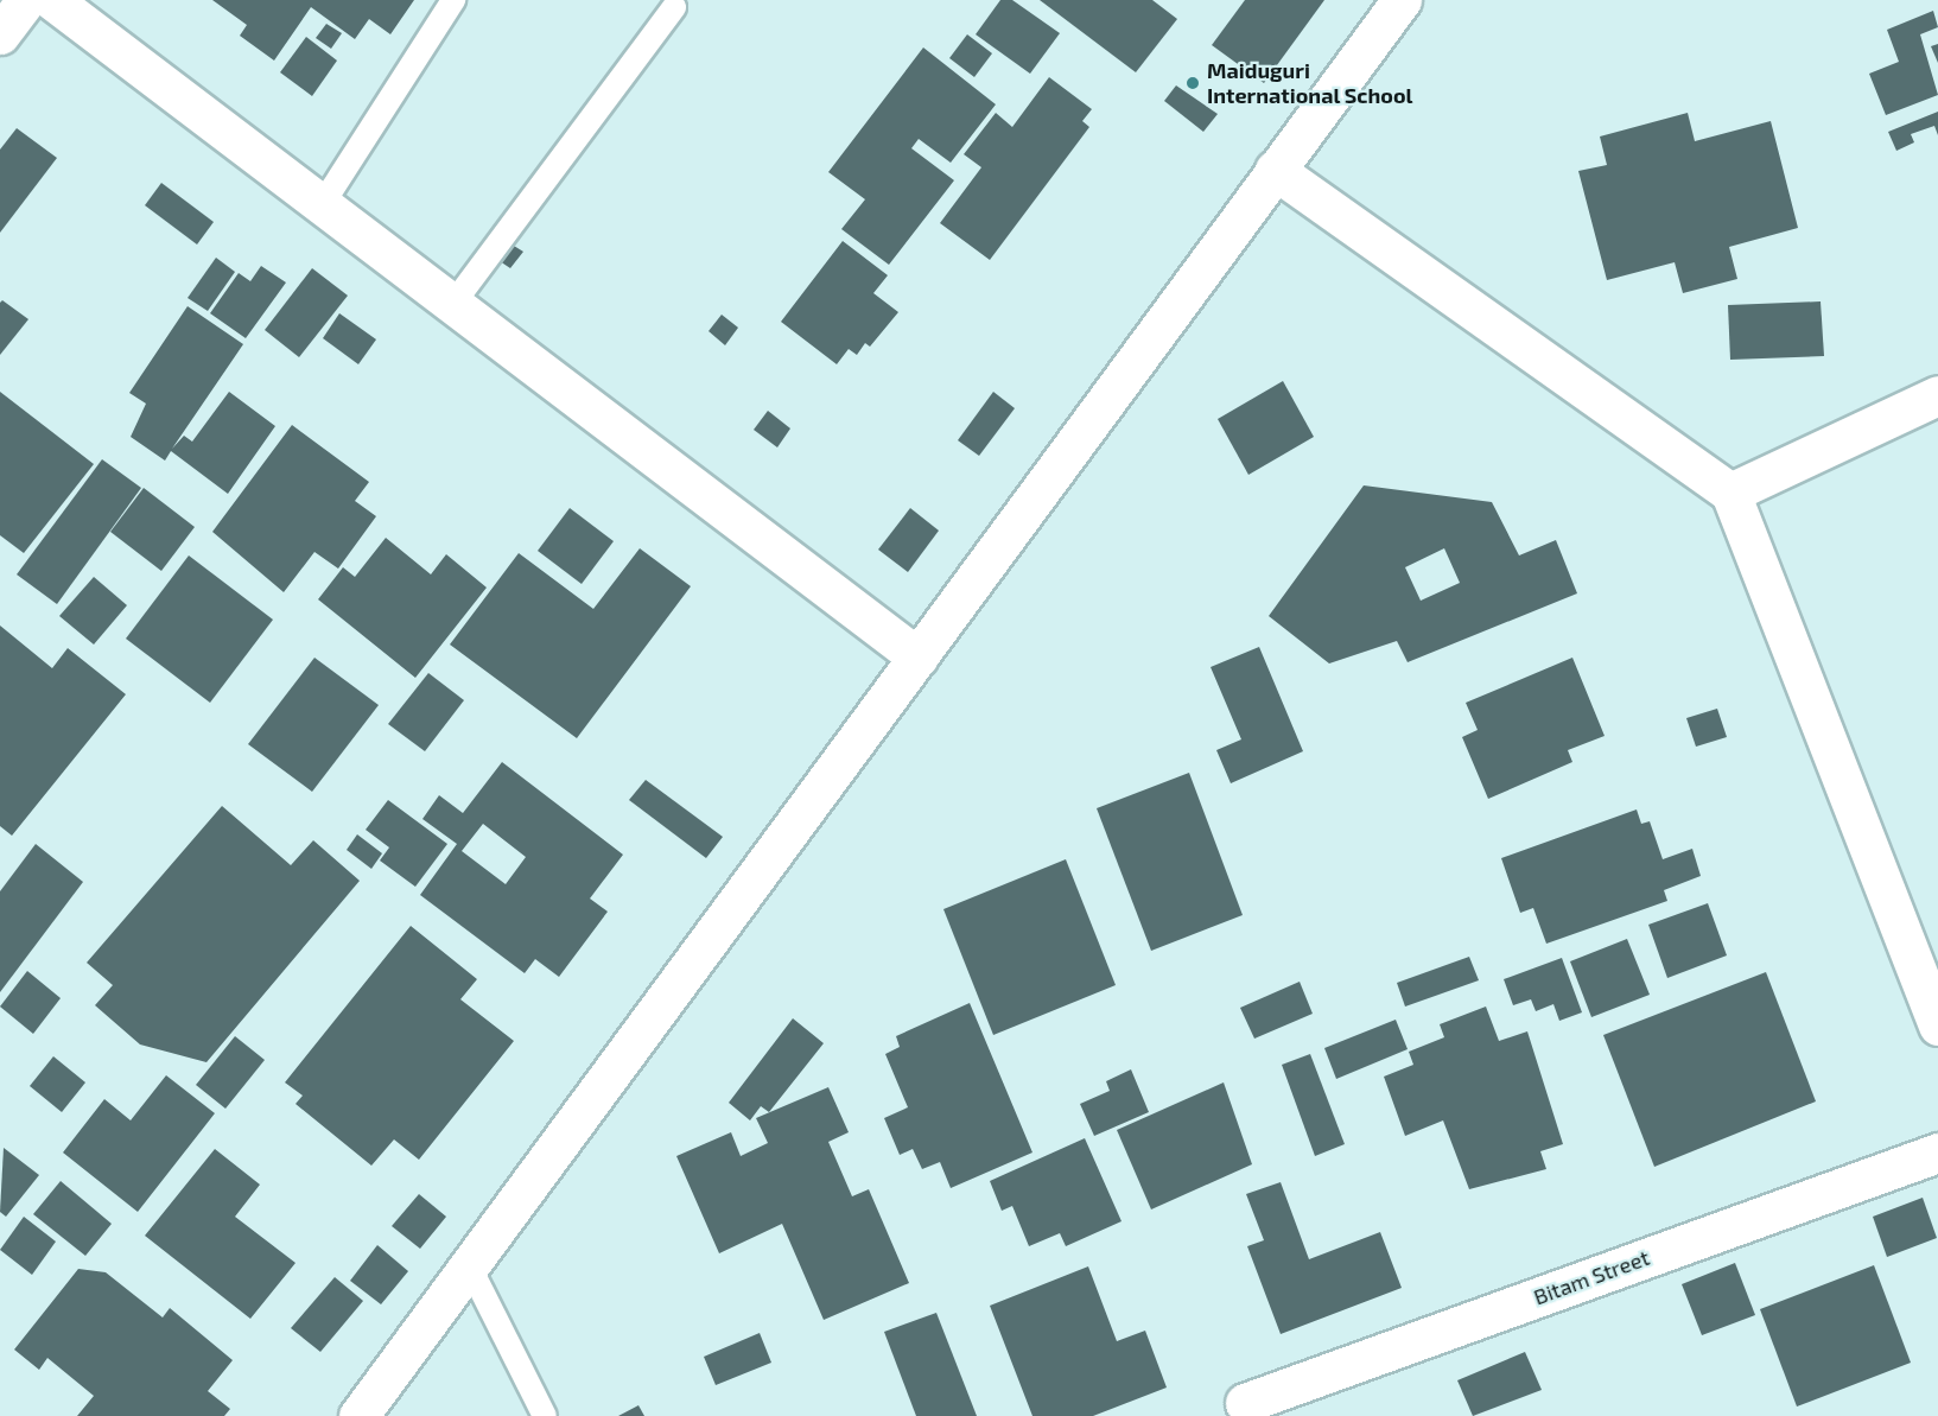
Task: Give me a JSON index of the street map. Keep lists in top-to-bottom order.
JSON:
{
  "streets": {
    "street": ["Bitam Street"]
  },
  "places": ["Maiduguri International School"]
}
